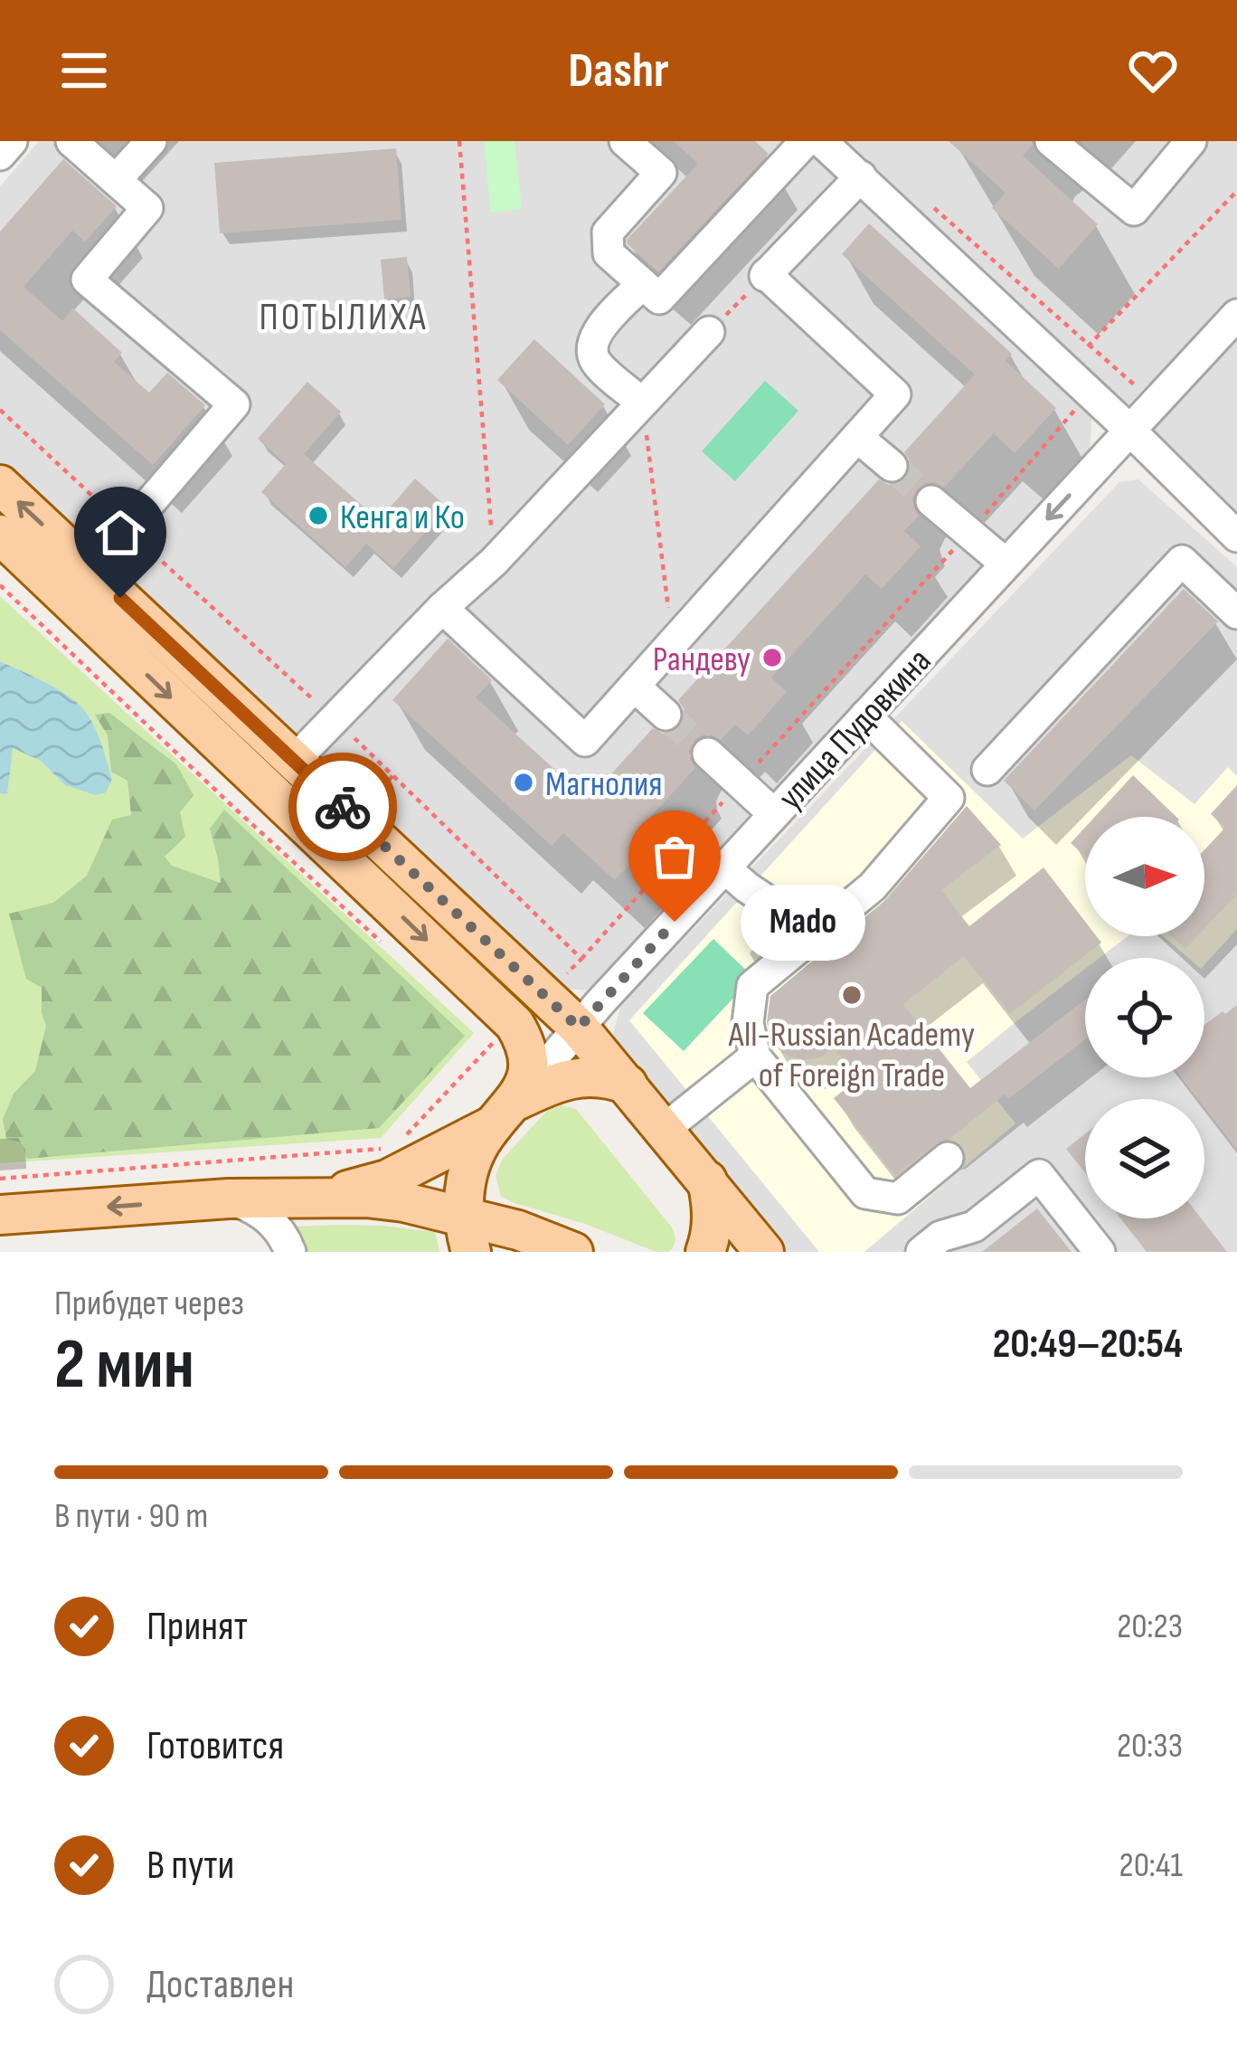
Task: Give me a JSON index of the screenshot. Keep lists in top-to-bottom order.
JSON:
{
  "streets": {
    "street": ["улица Пудовкина"]
  },
  "districts": ["ПОТЫЛИХА"],
  "places": [
    "Кенга и Ко",
    "Рандеву",
    "Магнолия",
    "Mado",
    "All-Russian Academy of Foreign Trade"
  ],
  "north": "right",
  "page": {
    "header": "Dashr",
    "bubble": "Mado",
    "heading": ["2 мин", "Прибудет через", "20:49–20:54"],
    "bar": "В пути · 90 m",
    "list": [
      ["Принят", "20:23"],
      ["Готовится", "20:33"],
      ["В пути", "20:41"],
      "Доставлен"
    ]
  }
}
